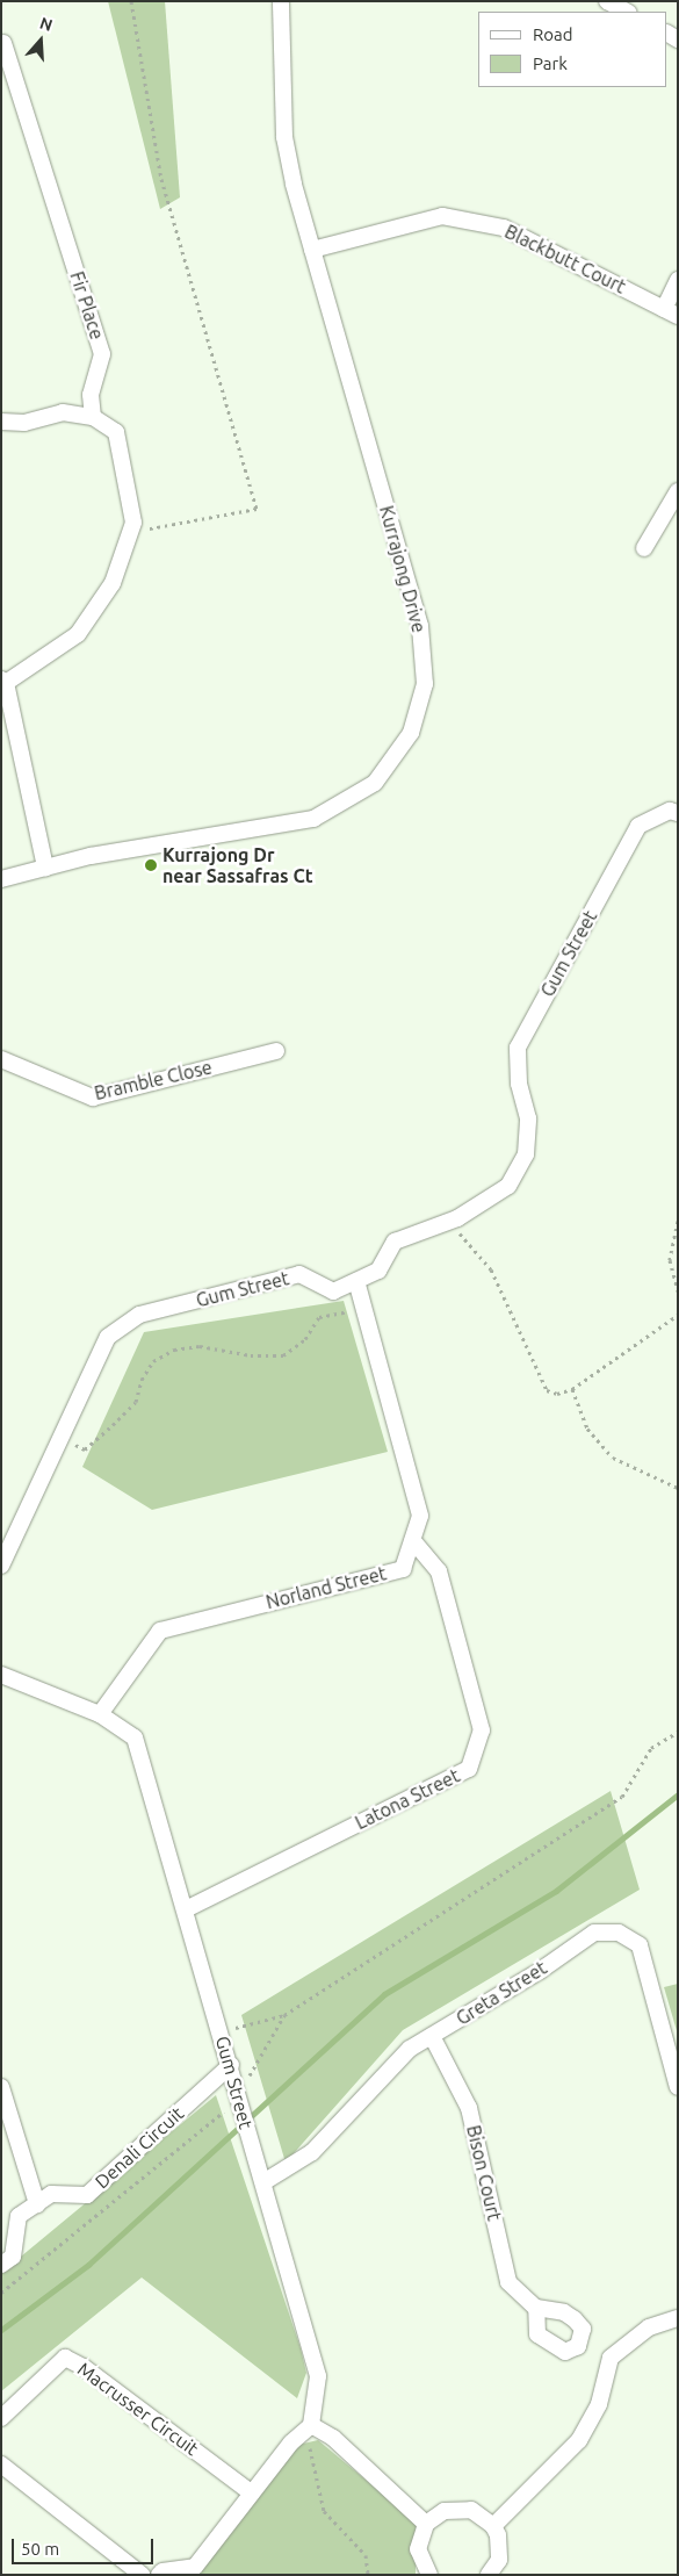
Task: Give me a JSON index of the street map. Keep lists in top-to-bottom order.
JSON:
{
  "streets": {
    "street": [
      "Blackbutt Court",
      "Fir Place",
      "Kurrajong Drive",
      "Gum Street",
      "Bramble Close",
      "Norland Street",
      "Latona Street",
      "Greta Street",
      "Denali Circuit",
      "Bison Court",
      "Macrusser Circuit"
    ]
  },
  "crossings": [
    ["Blackbutt Court", "Kurrajong Drive"],
    ["Gum Street", "Norland Street"],
    ["Gum Street", "Latona Street"],
    ["Gum Street", "Greta Street"],
    ["Gum Street", "Denali Circuit"],
    ["Norland Street", "Latona Street"],
    ["Greta Street", "Bison Court"]
  ],
  "places": ["Kurrajong Dr near Sassafras Ct"],
  "legend": ["Road", "Park"],
  "scale_bar": "50 m",
  "north": "top"
}
